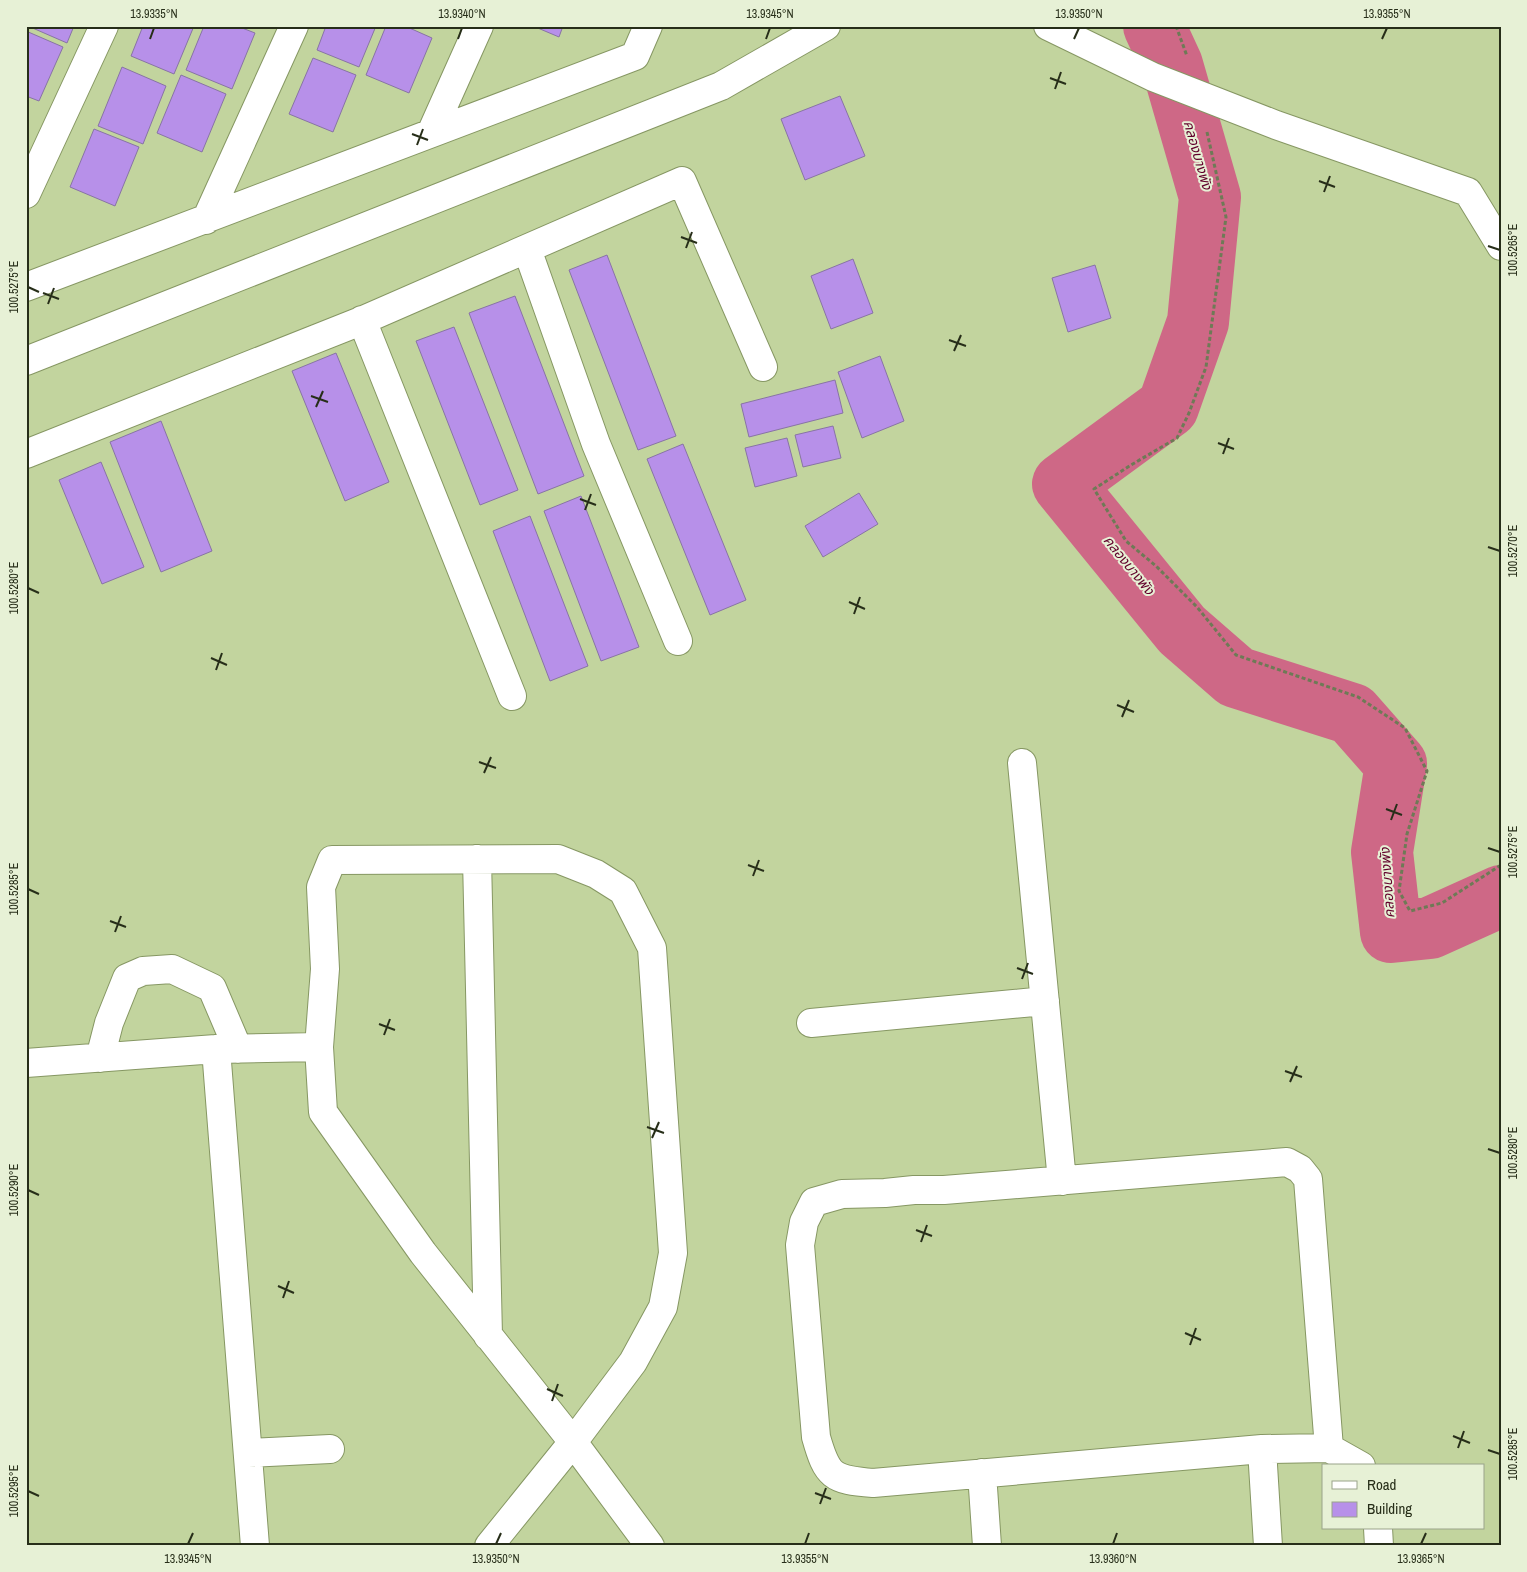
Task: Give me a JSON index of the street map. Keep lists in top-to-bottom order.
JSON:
{
  "water": ["คลองบางพัง"],
  "legend": ["Road", "Building"],
  "coordinates": [
    "13.9335°N",
    "13.9340°N",
    "13.9345°N",
    "13.9350°N",
    "13.9355°N",
    "100.5265°E",
    "100.5275°E",
    "100.5270°E",
    "100.5280°E",
    "100.5285°E",
    "100.5290°E",
    "100.5295°E",
    "13.9360°N",
    "13.9365°N"
  ]
}
